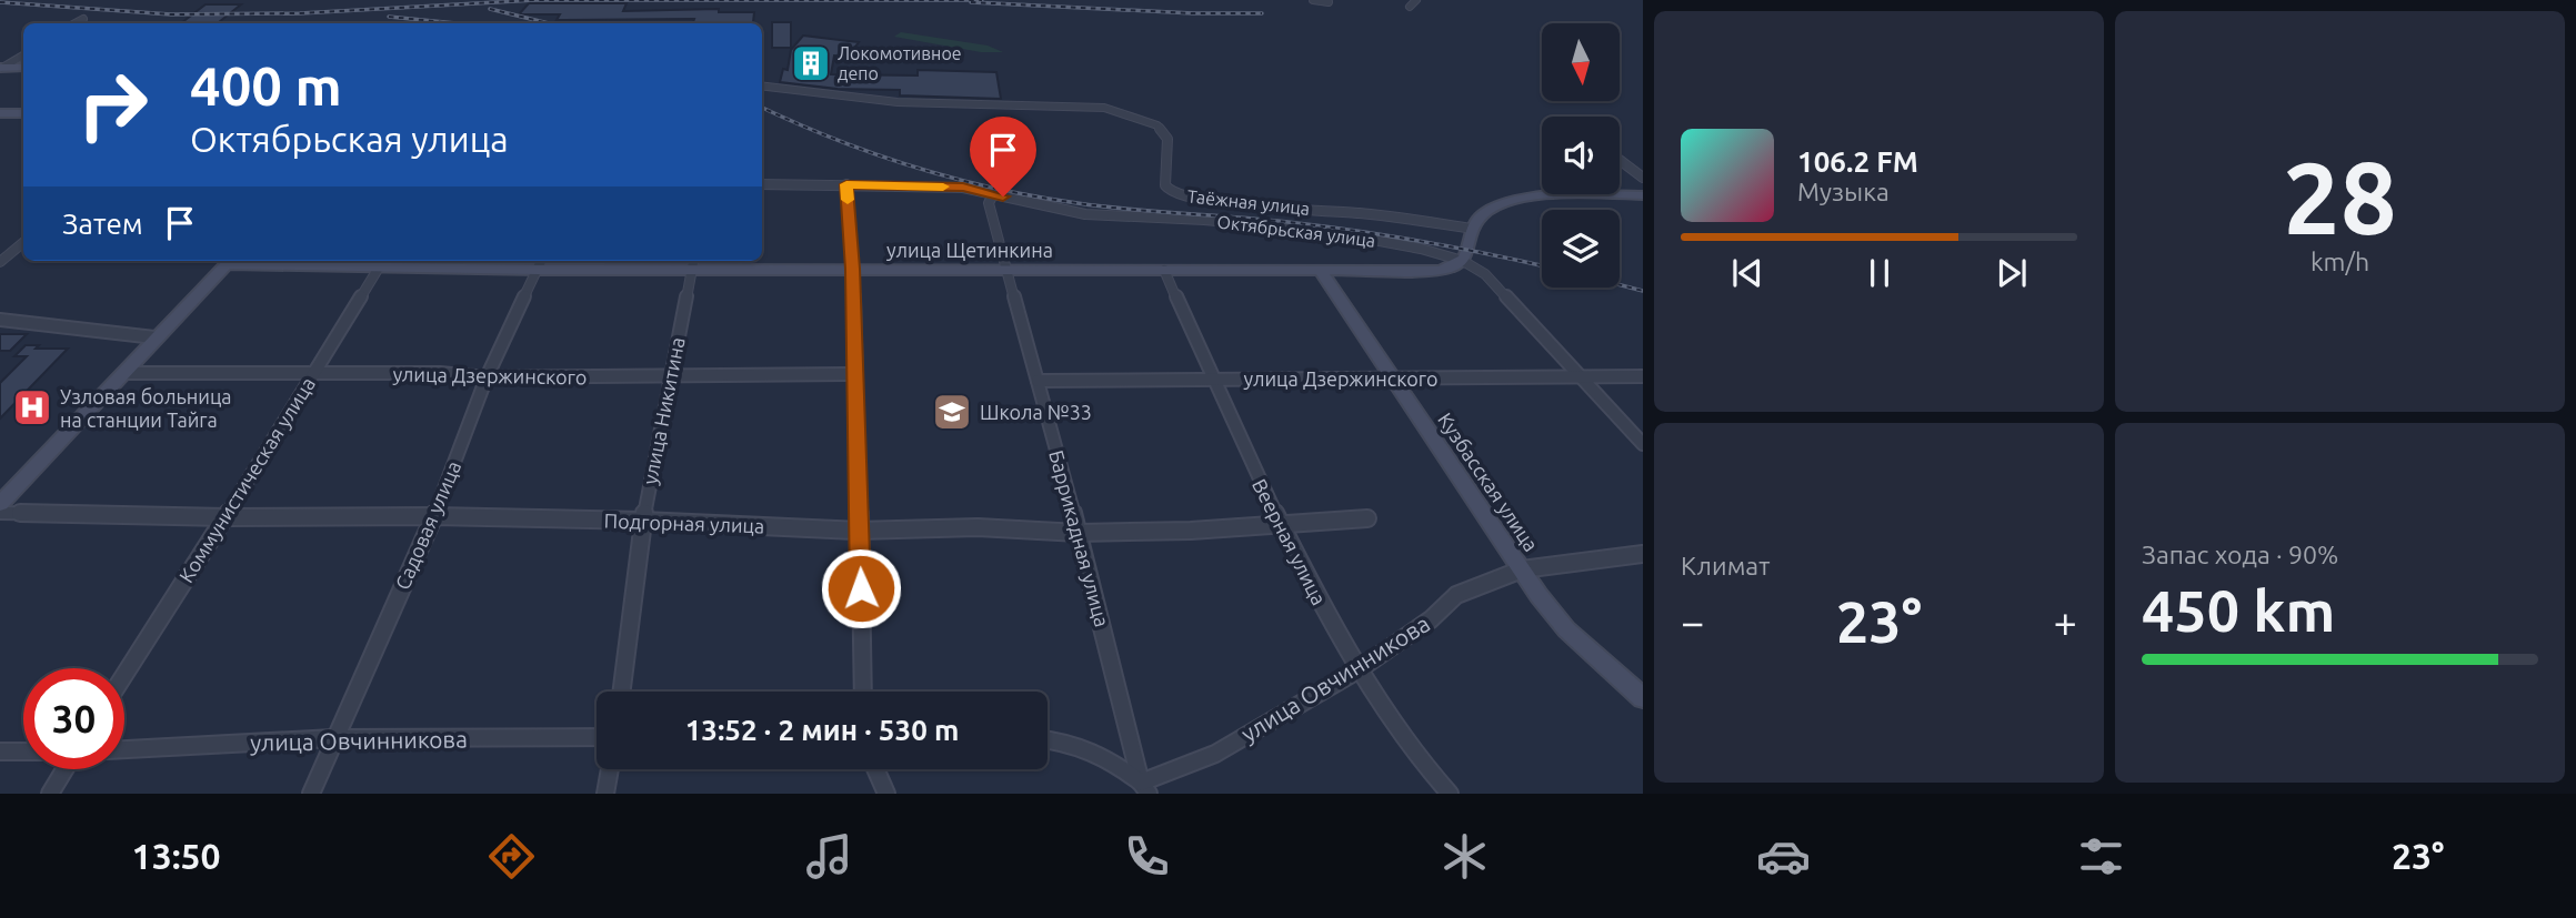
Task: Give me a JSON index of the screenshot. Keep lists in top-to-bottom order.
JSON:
{
  "streets": {
    "street": [
      "Таёжная улица",
      "Октябрьская улица",
      "улица Щетинкина",
      "улица Дзержинского",
      "улица Никитина",
      "Коммунистическая улица",
      "Кузбасская улица",
      "Подгорная улица",
      "Садовая улица",
      "Баррикадная улица",
      "Веерная улица",
      "улица Овчинникова"
    ]
  },
  "crossings": [
    ["Октябрьская улица", "улица Щетинкина"],
    ["Октябрьская улица", "улица Дзержинского"],
    ["Октябрьская улица", "Баррикадная улица"],
    ["улица Щетинкина", "улица Никитина"],
    ["улица Щетинкина", "Коммунистическая улица"],
    ["улица Щетинкина", "Кузбасская улица"],
    ["улица Щетинкина", "Садовая улица"],
    ["улица Щетинкина", "Баррикадная улица"],
    ["улица Щетинкина", "Веерная улица"],
    ["улица Дзержинского", "улица Никитина"],
    ["улица Дзержинского", "Коммунистическая улица"],
    ["улица Дзержинского", "Кузбасская улица"],
    ["улица Дзержинского", "Садовая улица"],
    ["улица Дзержинского", "Баррикадная улица"],
    ["улица Дзержинского", "Веерная улица"],
    ["улица Никитина", "Подгорная улица"],
    ["Коммунистическая улица", "Подгорная улица"],
    ["Кузбасская улица", "улица Овчинникова"],
    ["Подгорная улица", "Садовая улица"],
    ["Подгорная улица", "Баррикадная улица"],
    ["Подгорная улица", "Веерная улица"],
    ["Садовая улица", "улица Овчинникова"],
    ["Баррикадная улица", "улица Овчинникова"],
    ["Веерная улица", "улица Овчинникова"]
  ],
  "places": {
    "building": ["Локомотивное депо"],
    "hospital": ["Узловая больница на станции Тайга"],
    "school or university": ["Школа №33"]
  },
  "north": "bottom",
  "page": {
    "tile": [
      ["28", "km/h"],
      "Климат",
      ["Запас хода · 90%", "450 km"]
    ],
    "turn": ["400 m", "Октябрьская улица"],
    "song": ["106.2 FM", "Музыка"],
    "then": "Затем",
    "heat": ["−", "23°", "+"],
    "limit": "30",
    "trip": "13:52 · 2 мин · 530 m",
    "tabs": ["13:50", "23°"]
  }
}
